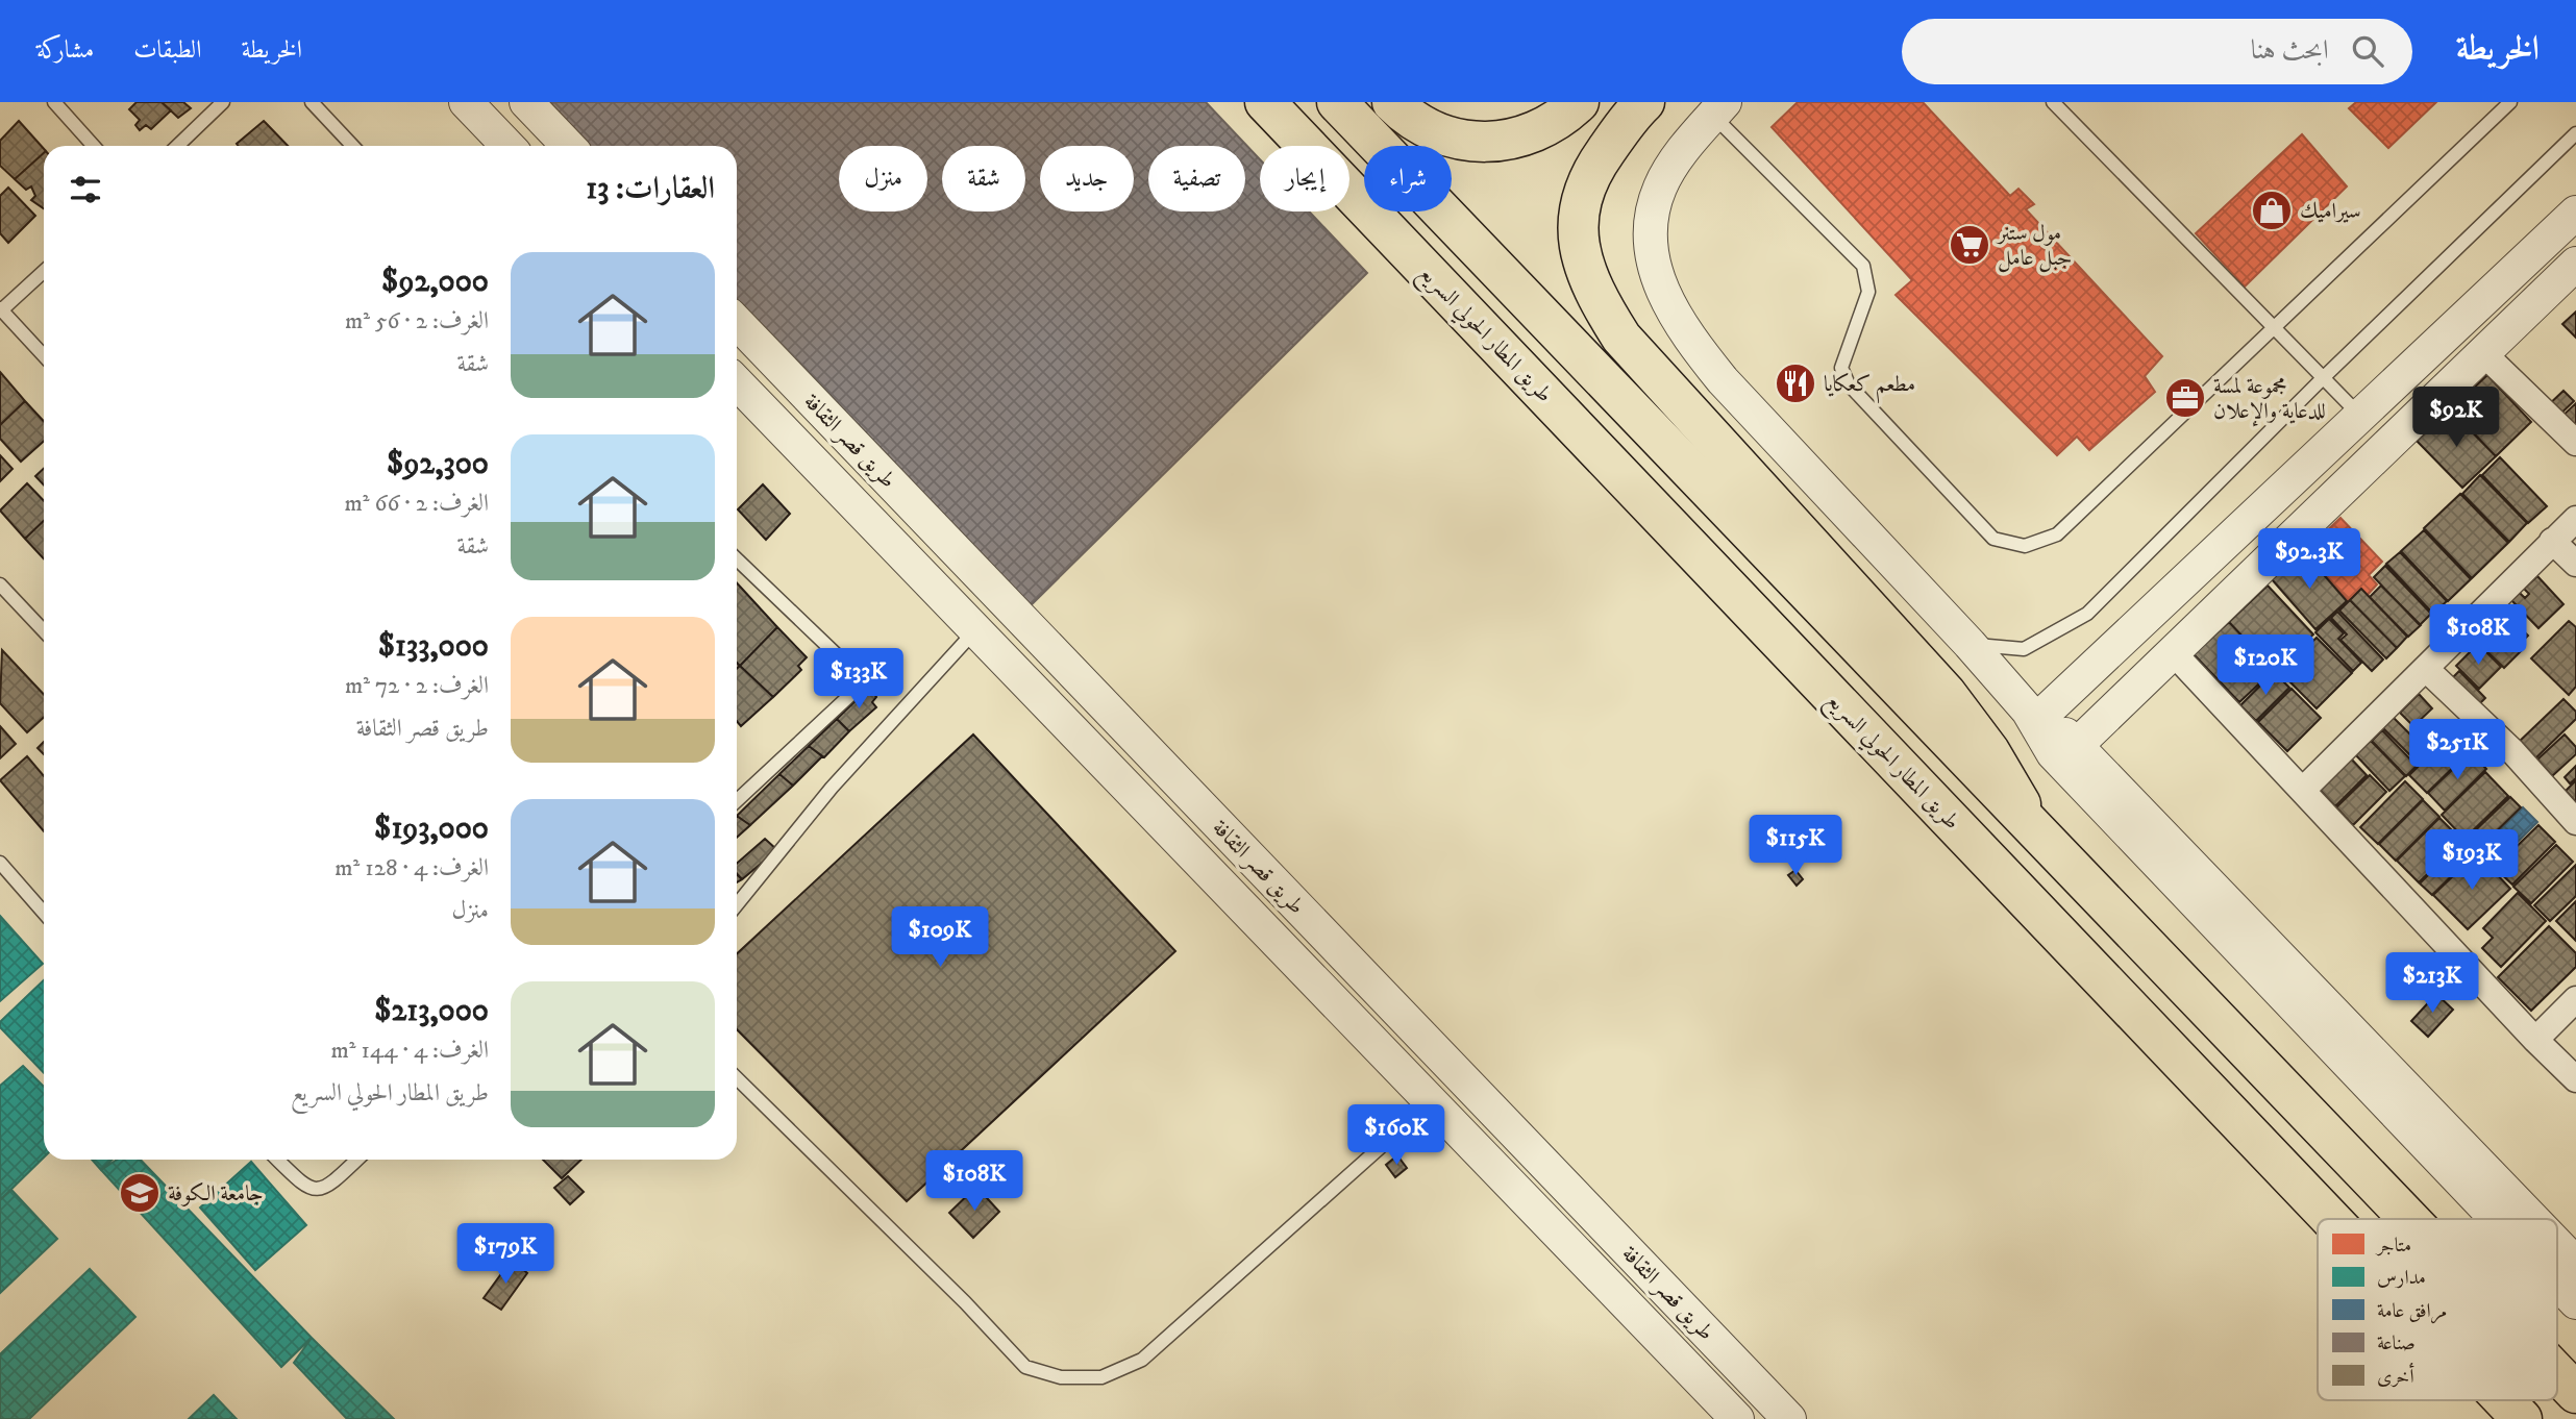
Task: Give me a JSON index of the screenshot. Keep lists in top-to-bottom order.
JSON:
{
  "streets": {
    "main road": ["طريق المطار الحولي السريع"],
    "street": ["طريق قصر الثقافة"]
  },
  "places": {
    "shop": ["سيراميك"],
    "supermarket": ["مول ستنر جبل عامل"],
    "restaurant": ["مطعم كعكايا"],
    "office": ["مجموعة لمسة للدعاية والإعلان"],
    "school or university": ["جامعة الكوفة"]
  },
  "legend": [
    "متاجر",
    "مدارس",
    "مرافق عامة",
    "صناعة",
    "أخرى"
  ],
  "page": {
    "header": "الخريطة",
    "search": "ابحث هنا",
    "nav": ["الخريطة", "الطبقات", "مشاركة"],
    "chip": [
      "شراء",
      "إيجار",
      "تصفية",
      "جديد",
      "شقة",
      "منزل"
    ],
    "heading": "العقارات: 13",
    "list": [
      {
        "name": "$92,000",
        "note": "الغرف: 2 · 56 m² · شقة"
      },
      {
        "name": "$92,300",
        "note": "الغرف: 2 · 66 m² · شقة"
      },
      {
        "name": "$133,000",
        "note": "الغرف: 2 · 72 m² · طريق قصر الثقافة"
      },
      {
        "name": "$193,000",
        "note": "الغرف: 4 · 128 m² · منزل"
      },
      {
        "name": "$213,000",
        "note": "الغرف: 4 · 144 m² · طريق المطار الحولي السريع"
      }
    ],
    "price": [
      "$92K",
      "$92.3K",
      "$108K",
      "$120K",
      "$133K",
      "$251K",
      "$115K",
      "$193K",
      "$109K",
      "$213K",
      "$160K",
      "$108K",
      "$179K"
    ]
  }
}
